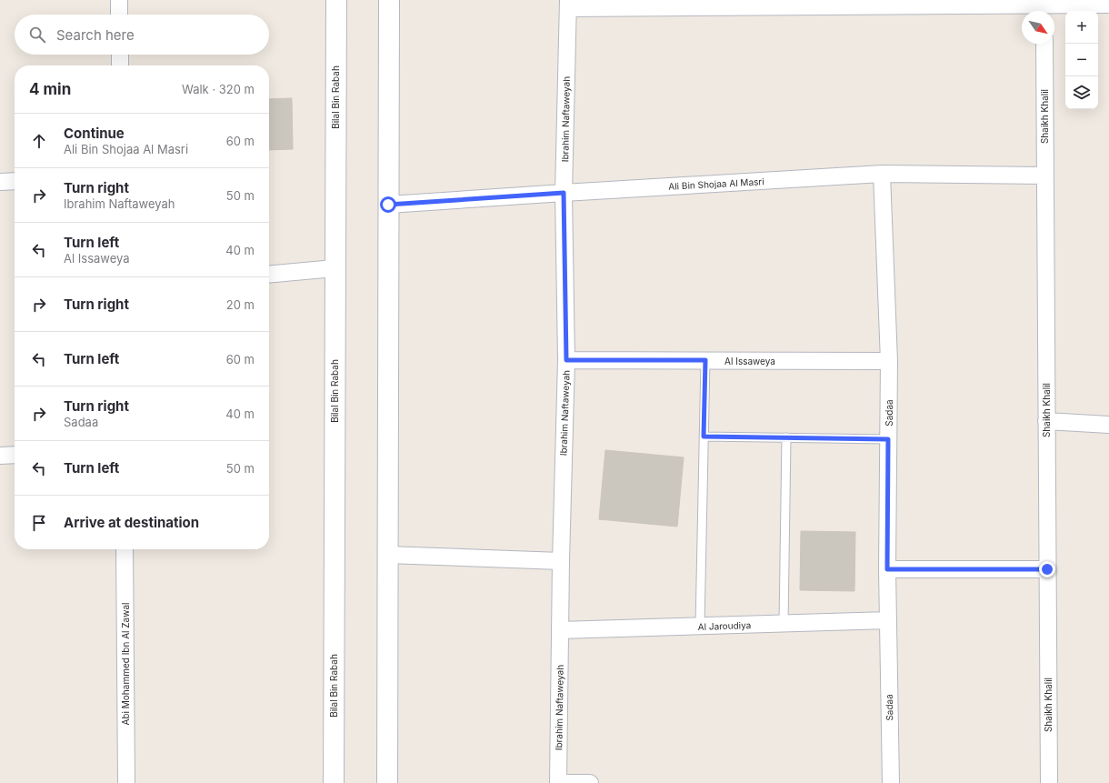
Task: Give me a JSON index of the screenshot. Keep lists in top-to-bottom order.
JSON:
{
  "streets": {
    "main road": ["Bilal Bin Rabah"],
    "street": [
      "Shaikh Khalil",
      "Ibrahim Naftaweyah",
      "Ali Bin Shojaa Al Masri",
      "Al Issaweya",
      "Sadaa",
      "Al Jaroudiya",
      "Abi Mohammed Ibn Al Zawal"
    ]
  },
  "crossings": [
    ["Shaikh Khalil", "Ali Bin Shojaa Al Masri"],
    ["Ibrahim Naftaweyah", "Ali Bin Shojaa Al Masri"],
    ["Ibrahim Naftaweyah", "Al Issaweya"],
    ["Ibrahim Naftaweyah", "Al Jaroudiya"],
    ["Ali Bin Shojaa Al Masri", "Sadaa"],
    ["Al Issaweya", "Sadaa"],
    ["Sadaa", "Al Jaroudiya"]
  ],
  "north": "bottom right",
  "page": {
    "map_buttons": ["+", "−"],
    "search": "Search here",
    "heading": ["4 min", "Walk · 320 m"],
    "list": [
      ["Continue", "Ali Bin Shojaa Al Masri", "60 m"],
      ["Turn right", "Ibrahim Naftaweyah", "50 m"],
      ["Turn left", "Al Issaweya", "40 m"],
      ["Turn right", "20 m"],
      ["Turn left", "60 m"],
      ["Turn right", "Sadaa", "40 m"],
      ["Turn left", "50 m"],
      "Arrive at destination"
    ]
  }
}
